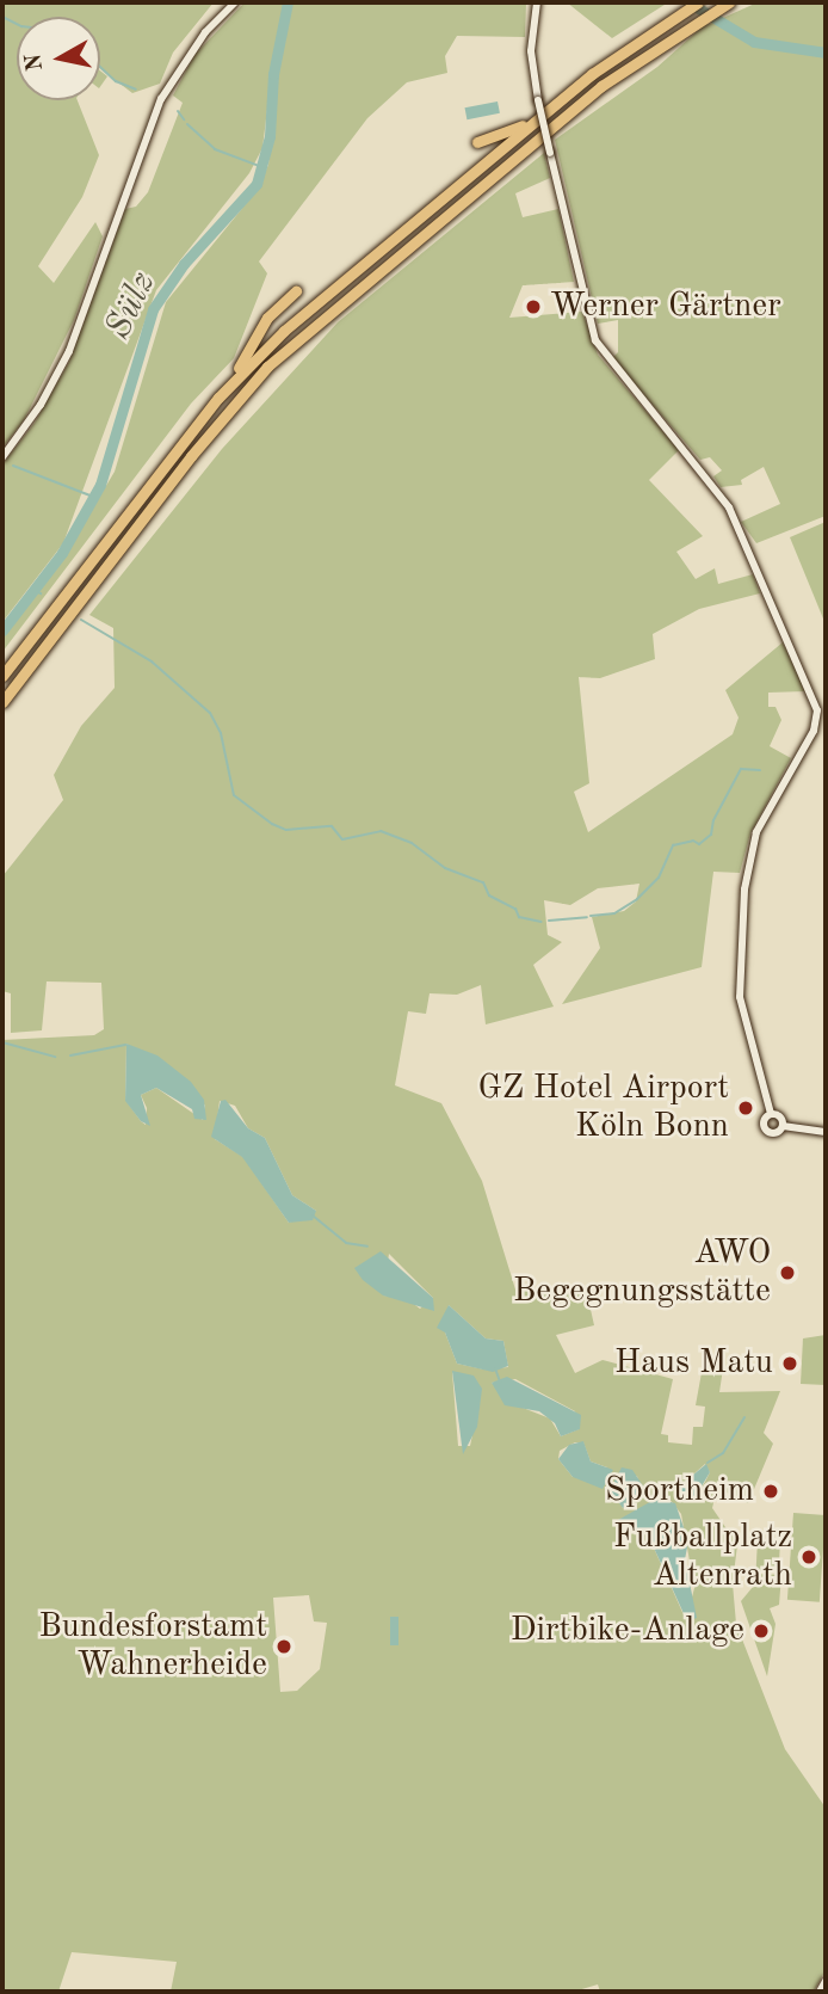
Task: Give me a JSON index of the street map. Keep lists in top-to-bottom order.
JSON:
{
  "water": ["Sülz"],
  "places": [
    "Werner Gärtner",
    "GZ Hotel Airport Köln Bonn",
    "AWO Begegnungsstätte",
    "Haus Matu",
    "Sportheim",
    "Fußballplatz Altenrath",
    "Dirtbike-Anlage",
    "Bundesforstamt Wahnerheide"
  ],
  "north": "left"
}
